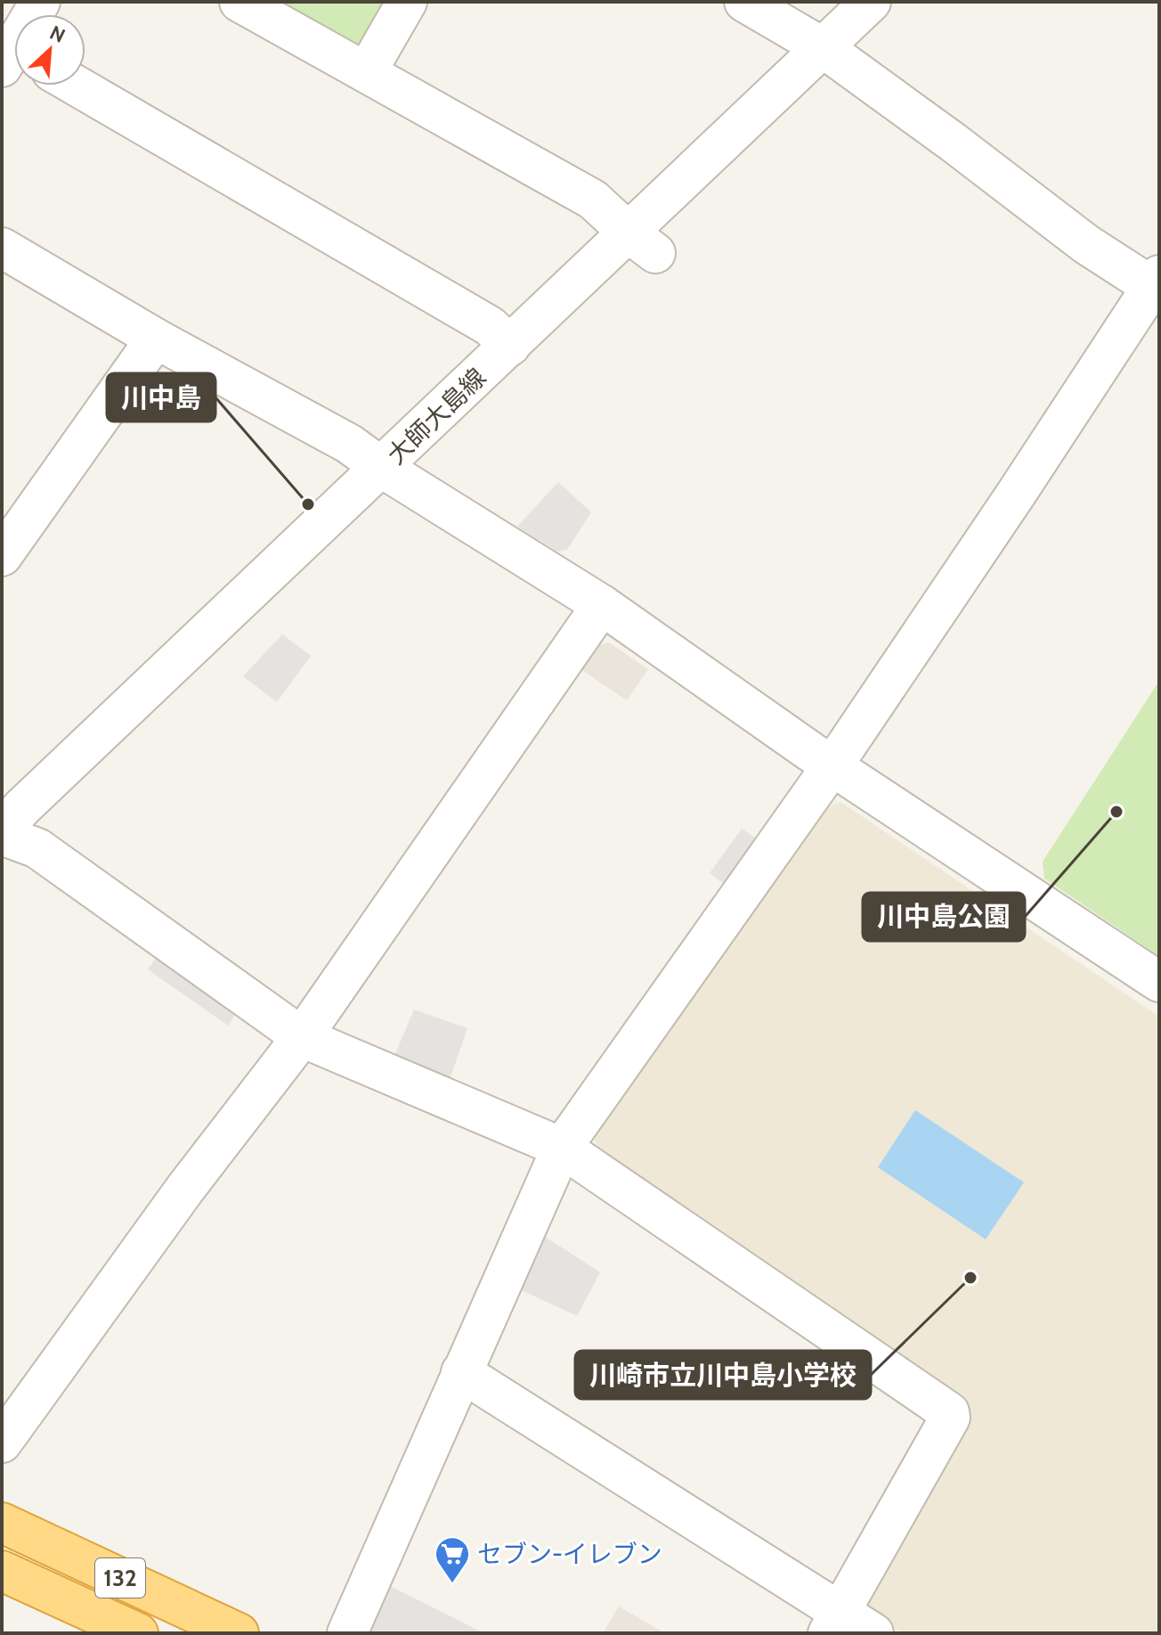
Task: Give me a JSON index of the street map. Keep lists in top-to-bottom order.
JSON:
{
  "streets": {
    "highway": ["132"],
    "street": ["大師大島線"]
  },
  "places": {
    "other": ["川中島", "川中島公園", "川崎市立川中島小学校"],
    "supermarket": ["セブン-イレブン"]
  },
  "north": "top right"
}
